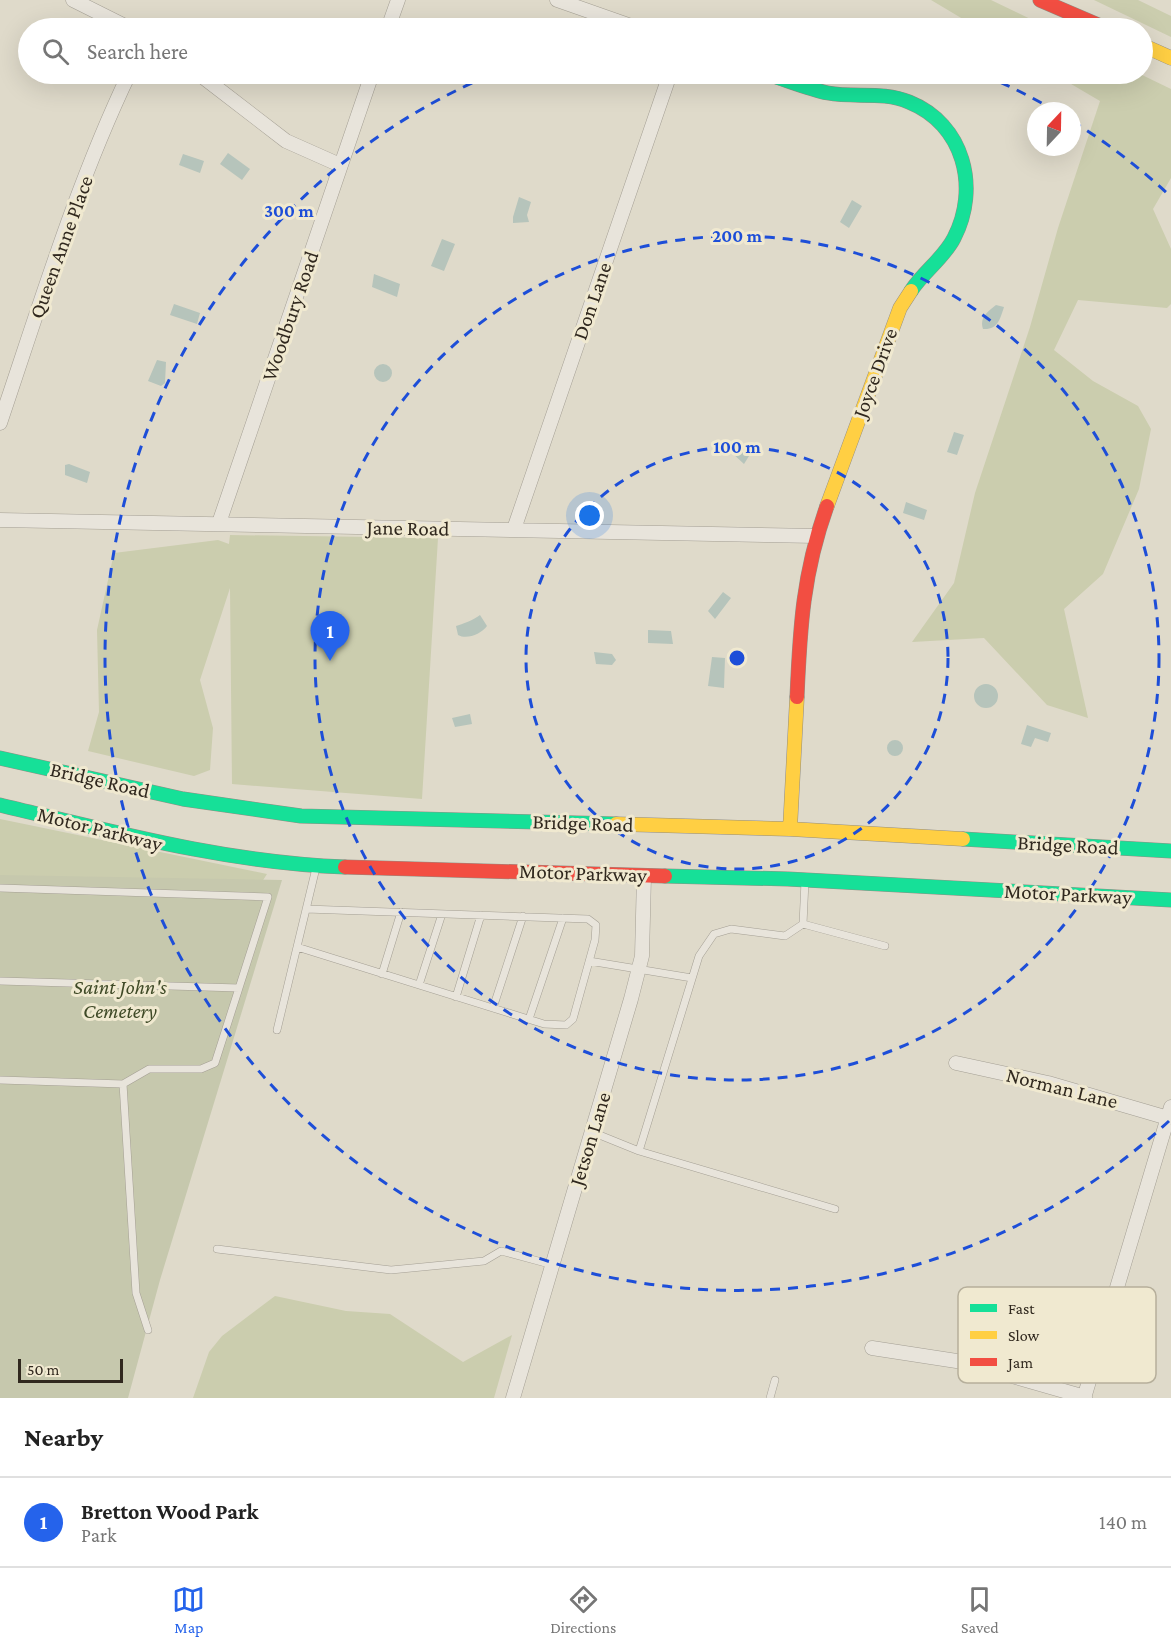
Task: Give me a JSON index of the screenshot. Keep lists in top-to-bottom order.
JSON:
{
  "streets": {
    "street": [
      "Queen Anne Place",
      "Don Lane",
      "Woodbury Road",
      "Joyce Drive",
      "Jane Road",
      "Bridge Road",
      "Motor Parkway",
      "Norman Lane",
      "Jetson Lane"
    ]
  },
  "crossings": [
    ["Don Lane", "Jane Road"],
    ["Woodbury Road", "Jane Road"],
    ["Joyce Drive", "Jane Road"],
    ["Joyce Drive", "Bridge Road"],
    ["Motor Parkway", "Jetson Lane"]
  ],
  "parks": ["Saint John's Cemetery"],
  "legend": ["Fast", "Slow", "Jam"],
  "scale_bar": "50 m",
  "north": "top",
  "page": {
    "search": "Search here",
    "pins": "1",
    "scale": "50 m",
    "heading": "Nearby",
    "list": [
      {
        "mark": "1",
        "name": "Bretton Wood Park",
        "note": "Park",
        "value": "140 m"
      }
    ],
    "nav": ["Map", "Directions", "Saved"]
  },
  "rings": ["300 m", "200 m", "100 m"]
}
